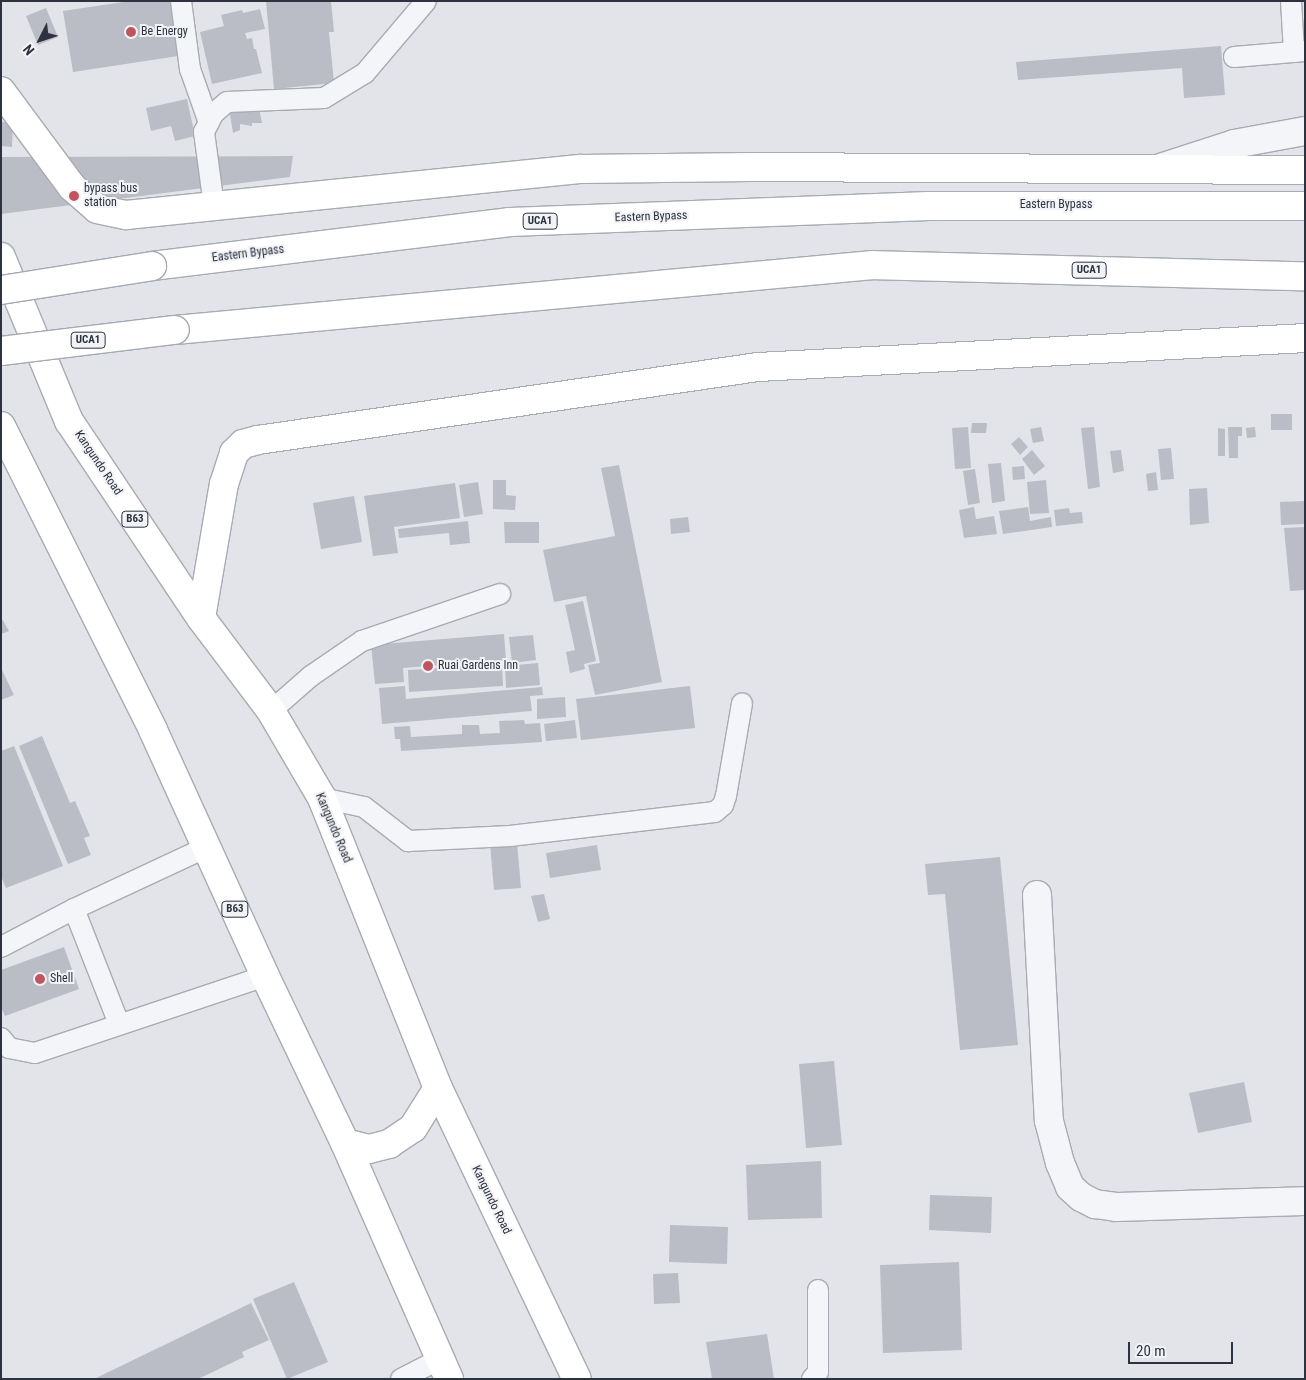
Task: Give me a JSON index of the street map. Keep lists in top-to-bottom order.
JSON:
{
  "streets": {
    "main road": [
      "Eastern Bypass",
      "UCA1",
      "Kangundo Road",
      "B63"
    ]
  },
  "places": [
    "Be Energy",
    "bypass bus station",
    "Ruai Gardens Inn",
    "Shell"
  ],
  "scale_bar": "20 m",
  "north": "bottom left"
}
